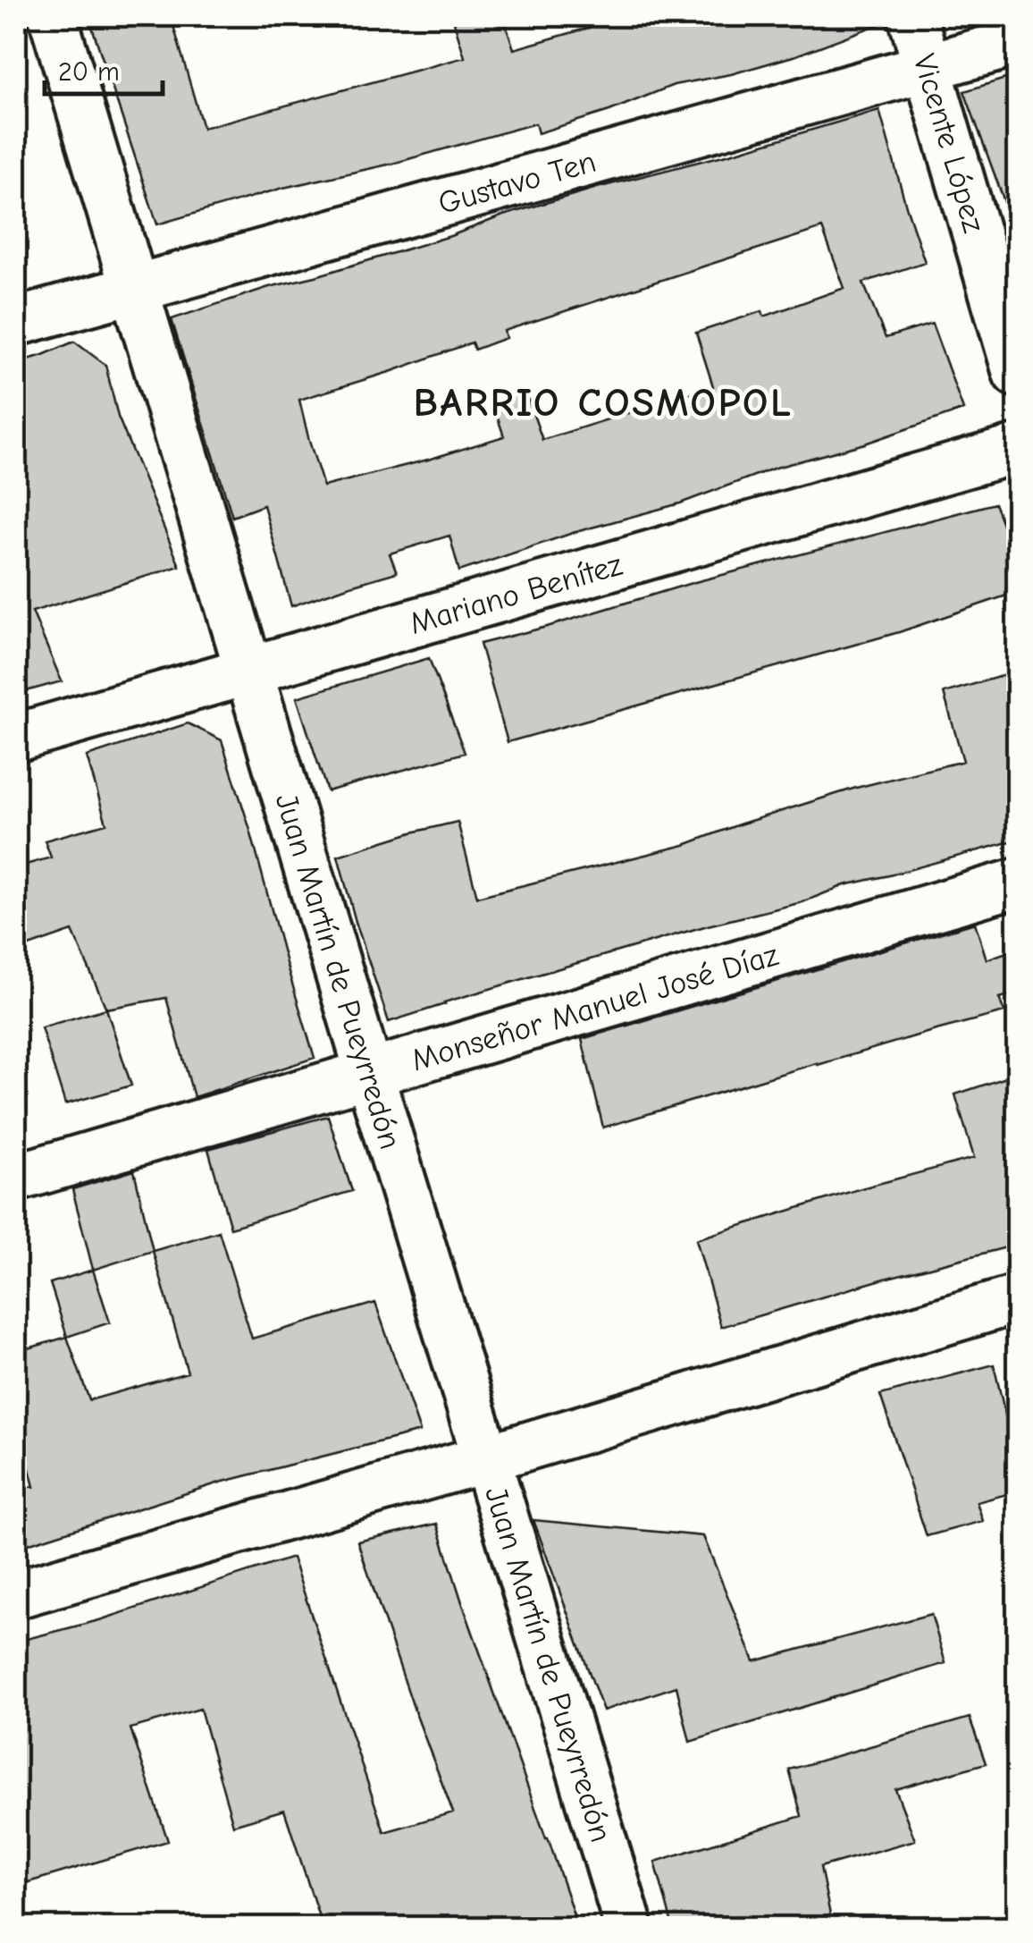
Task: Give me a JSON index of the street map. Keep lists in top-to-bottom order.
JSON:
{
  "streets": {
    "street": [
      "Vicente López",
      "Gustavo Ten",
      "Mariano Benítez",
      "Juan Martín de Pueyrredón",
      "Monseñor Manuel José Díaz"
    ]
  },
  "crossings": [
    ["Vicente López", "Gustavo Ten"],
    ["Gustavo Ten", "Juan Martín de Pueyrredón"],
    ["Mariano Benítez", "Juan Martín de Pueyrredón"],
    ["Juan Martín de Pueyrredón", "Monseñor Manuel José Díaz"]
  ],
  "districts": ["BARRIO COSMOPOL"],
  "scale_bar": "20 m"
}
